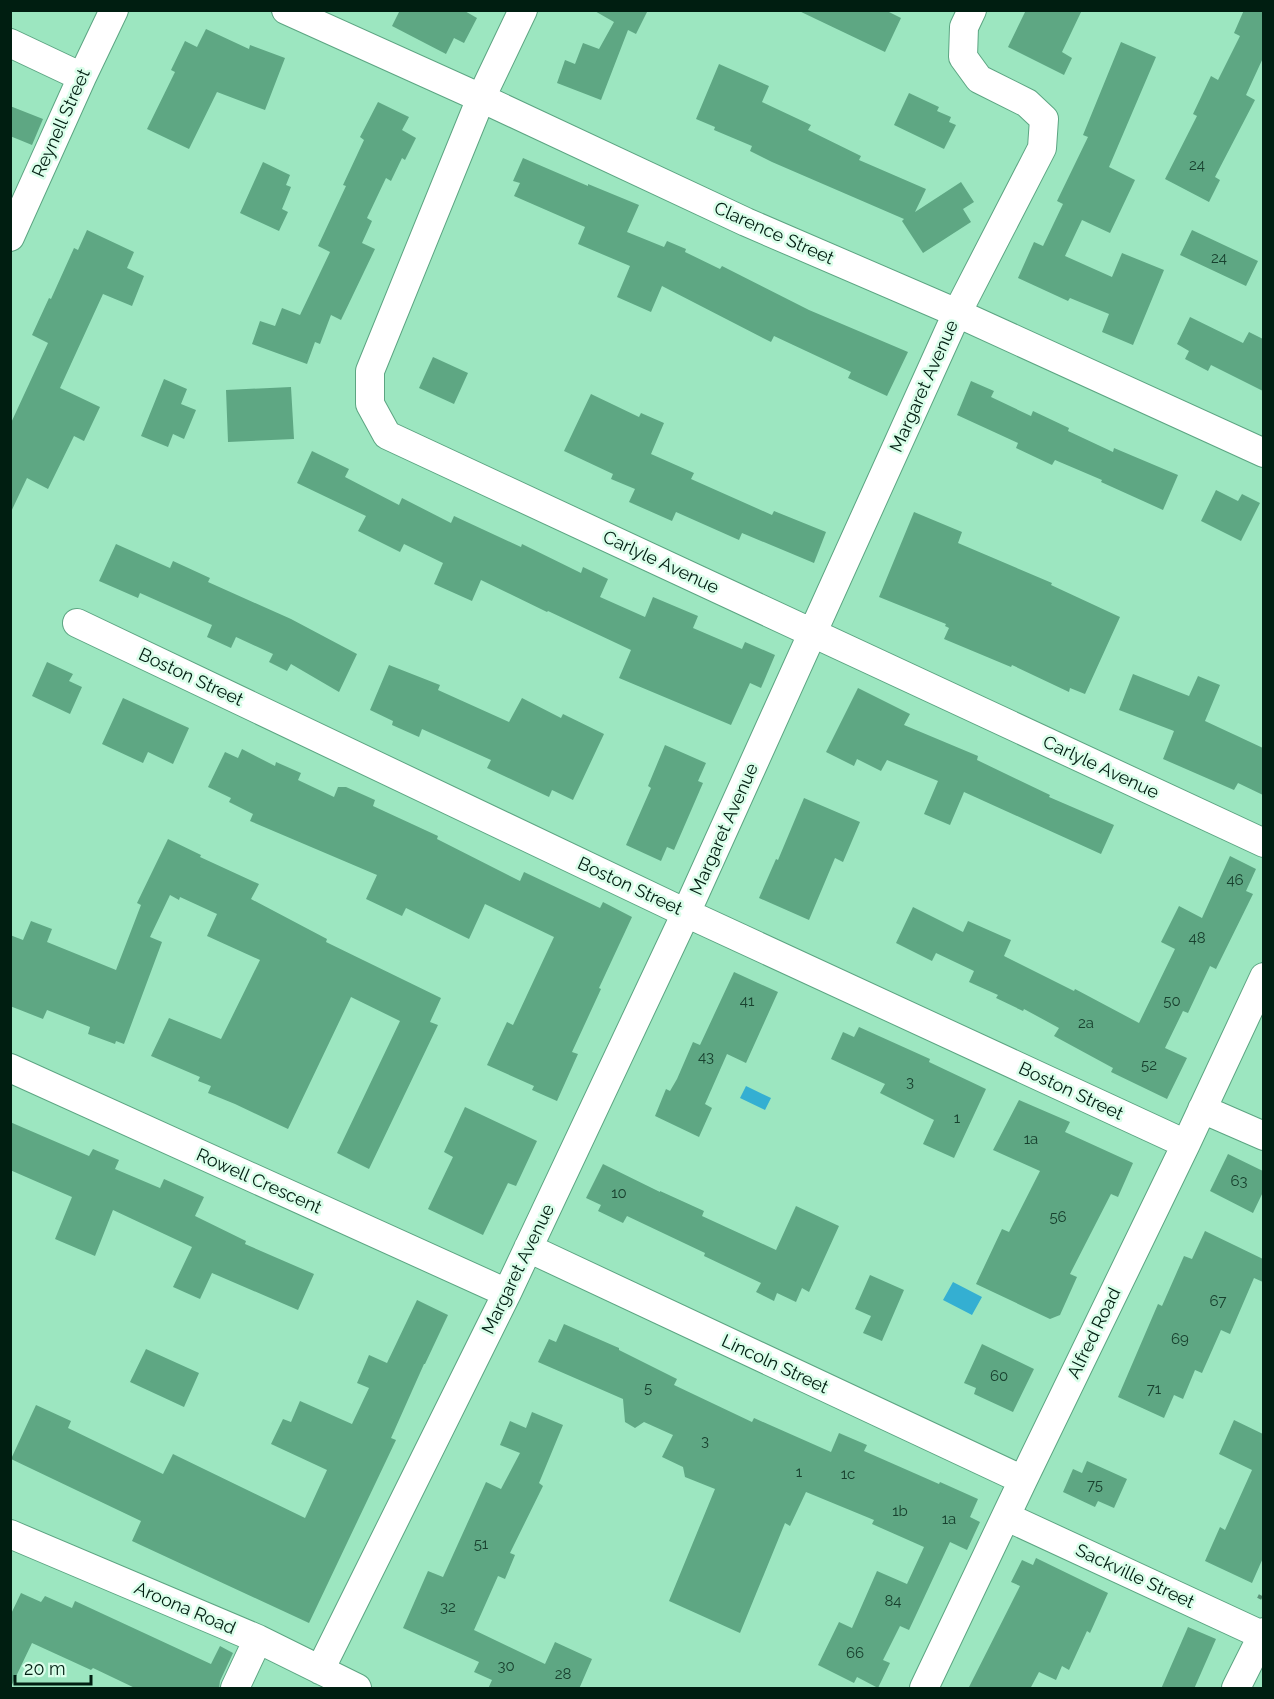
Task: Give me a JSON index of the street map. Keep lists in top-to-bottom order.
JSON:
{
  "streets": {
    "street": [
      "Reynell Street",
      "Clarence Street",
      "Margaret Avenue",
      "Carlyle Avenue",
      "Boston Street",
      "Rowell Crescent",
      "Alfred Road",
      "Lincoln Street",
      "Sackville Street",
      "Aroona Road"
    ]
  },
  "crossings": [
    ["Clarence Street", "Margaret Avenue"],
    ["Clarence Street", "Carlyle Avenue"],
    ["Margaret Avenue", "Carlyle Avenue"],
    ["Margaret Avenue", "Boston Street"],
    ["Margaret Avenue", "Rowell Crescent"],
    ["Margaret Avenue", "Lincoln Street"],
    ["Margaret Avenue", "Aroona Road"],
    ["Boston Street", "Alfred Road"],
    ["Alfred Road", "Lincoln Street"],
    ["Alfred Road", "Sackville Street"]
  ],
  "house_numbers": [
    "24",
    "24",
    "46",
    "48",
    "41",
    "50",
    "2a",
    "43",
    "52",
    "3",
    "1",
    "1a",
    "63",
    "10",
    "56",
    "67",
    "69",
    "60",
    "5",
    "71",
    "3",
    "1",
    "1c",
    "75",
    "1b",
    "1a",
    "51",
    "84",
    "32",
    "66",
    "30",
    "28"
  ],
  "scale_bar": "20 m"
}
